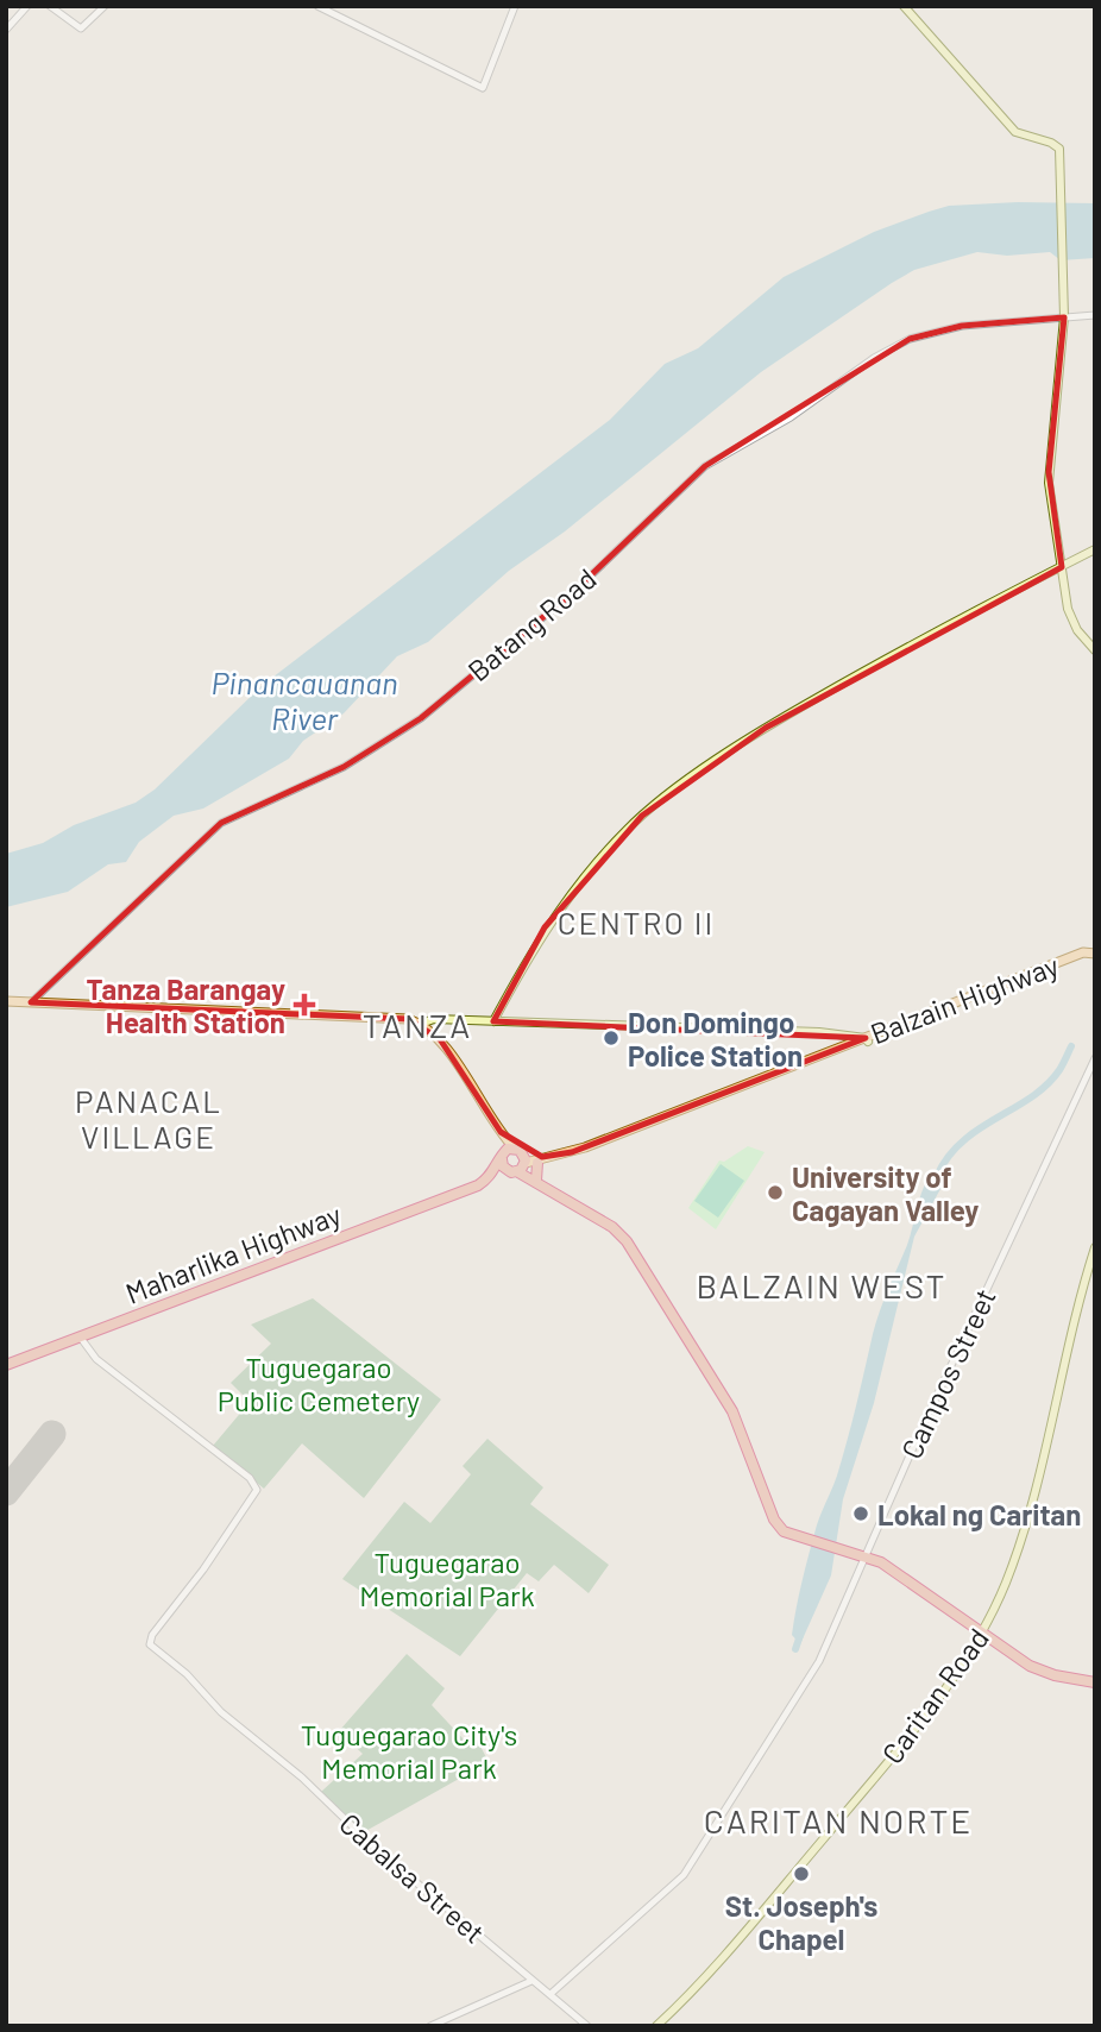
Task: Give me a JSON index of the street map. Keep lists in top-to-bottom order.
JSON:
{
  "streets": {
    "highway": ["Maharlika Highway"],
    "main road": ["Balzain Highway", "Caritan Road"],
    "street": ["Batang Road", "Campos Street", "Cabalsa Street"]
  },
  "crossings": [
    ["Maharlika Highway", "Cabalsa Street"],
    ["Campos Street", "Cabalsa Street"]
  ],
  "districts": [
    "CENTRO II",
    "TANZA",
    "PANACAL VILLAGE",
    "BALZAIN WEST",
    "CARITAN NORTE"
  ],
  "water": ["Pinancauanan River"],
  "parks": ["Tuguegarao Public Cemetery", "Tuguegarao Memorial Park", "Tuguegarao City's Memorial Park"],
  "places": {
    "health": ["Tanza Barangay Health Station"],
    "other": [
      "Don Domingo Police Station",
      "University of Cagayan Valley",
      "Lokal ng Caritan",
      "St. Joseph's Chapel"
    ]
  }
}
